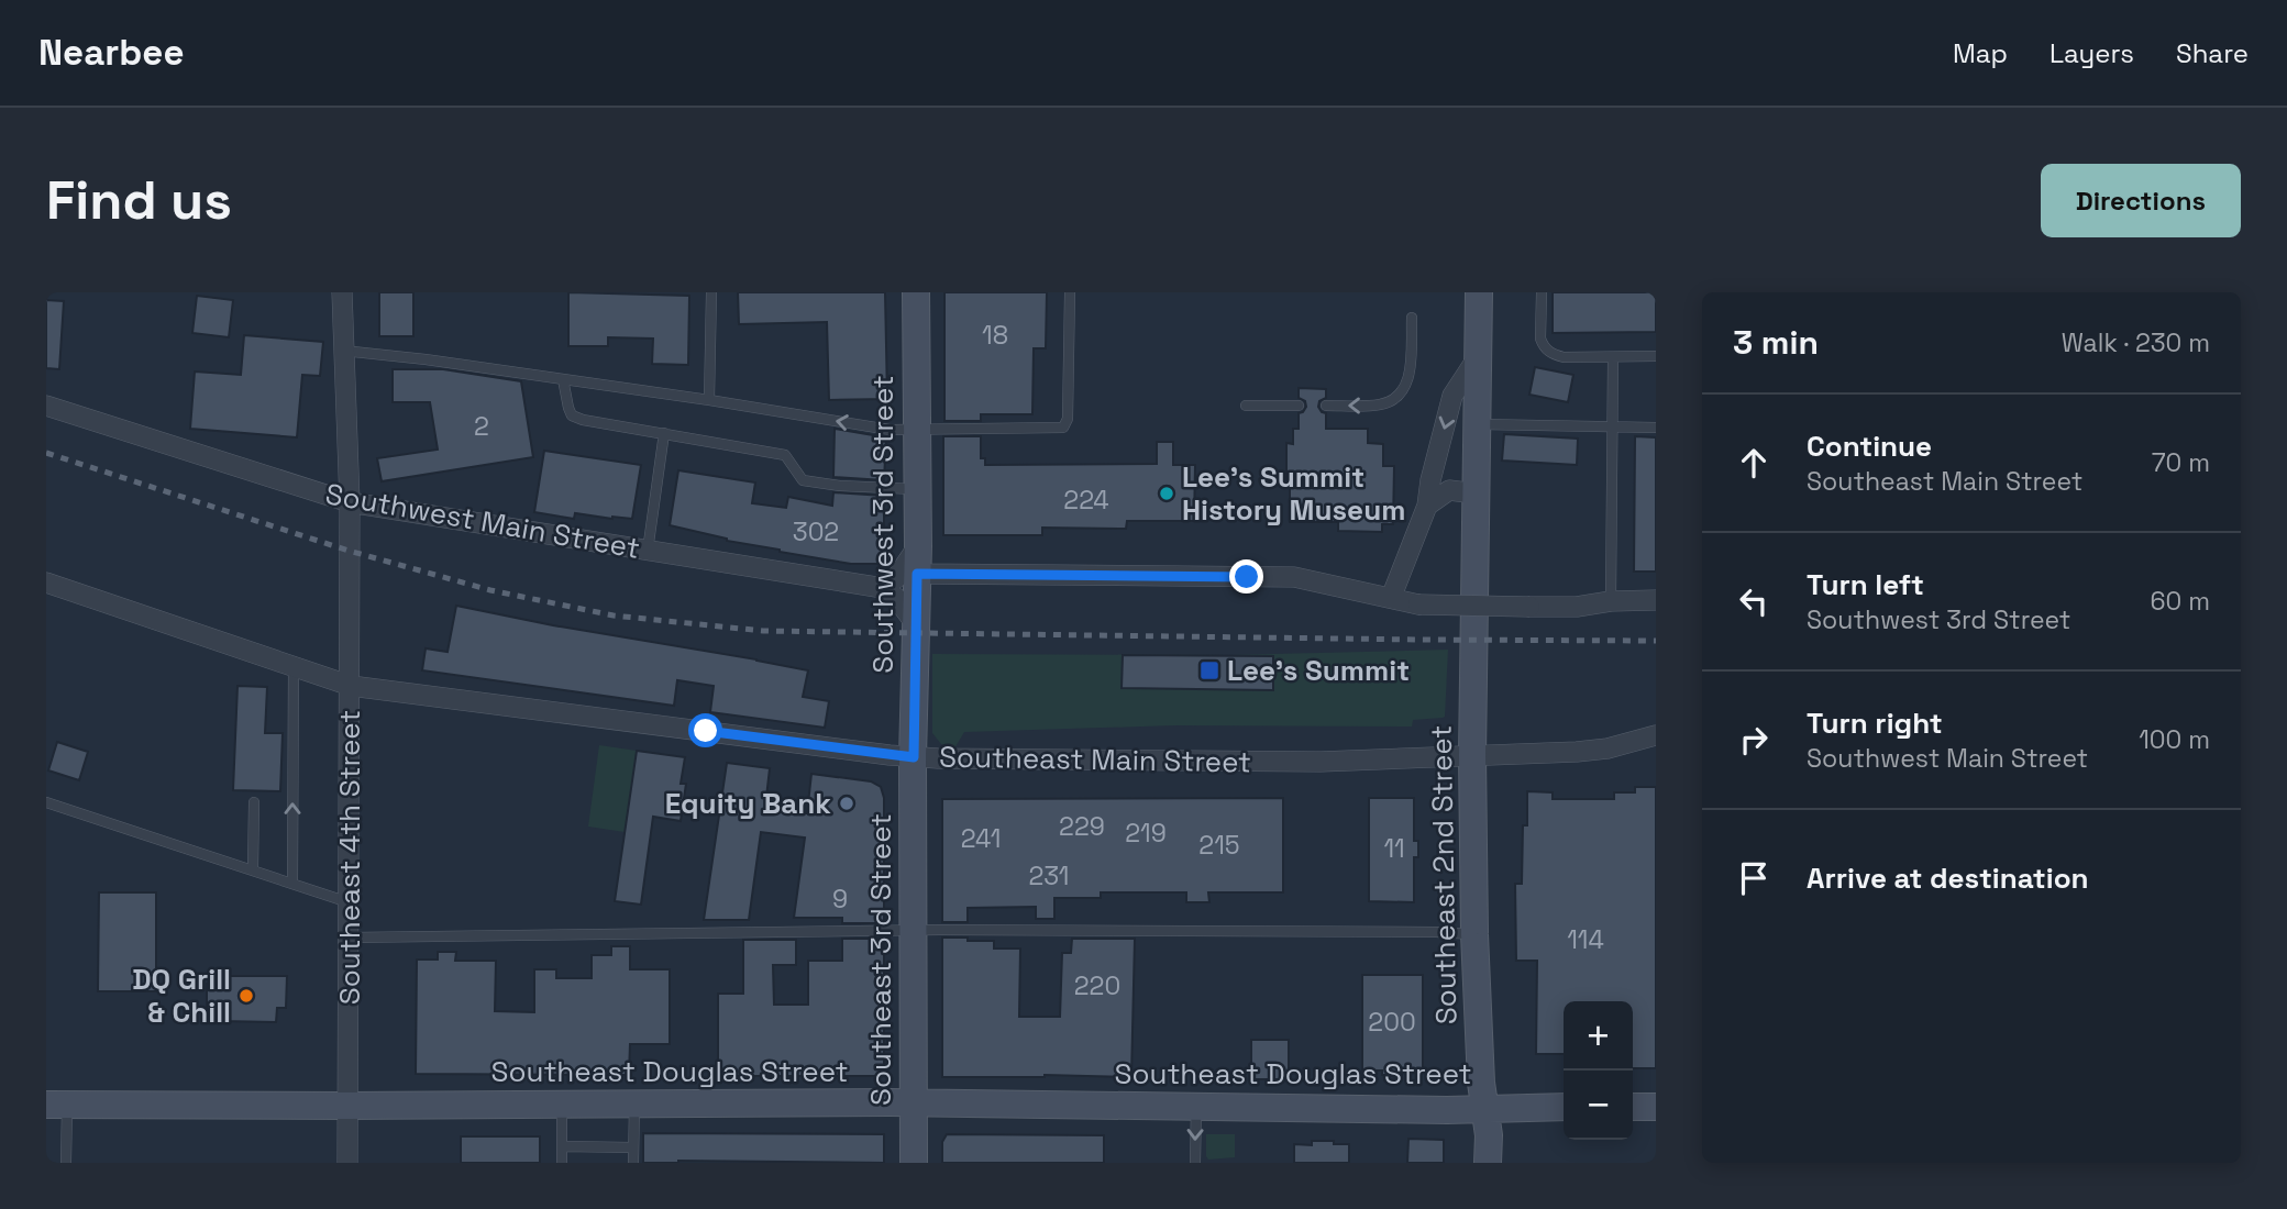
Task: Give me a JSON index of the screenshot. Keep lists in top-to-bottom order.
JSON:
{
  "streets": {
    "street": [
      "Southwest Main Street",
      "Southwest 3rd Street",
      "Southeast Main Street",
      "Southeast 4th Street",
      "Southeast 2nd Street",
      "Southeast 3rd Street",
      "Southeast Douglas Street"
    ]
  },
  "crossings": [
    ["Southwest Main Street", "Southeast 4th Street"],
    ["Southwest 3rd Street", "Southeast Main Street"],
    ["Southwest 3rd Street", "Southeast 3rd Street"],
    ["Southeast Main Street", "Southeast 4th Street"],
    ["Southeast Main Street", "Southeast 2nd Street"],
    ["Southeast Main Street", "Southeast 3rd Street"],
    ["Southeast 4th Street", "Southeast Douglas Street"],
    ["Southeast 2nd Street", "Southeast Douglas Street"],
    ["Southeast 3rd Street", "Southeast Douglas Street"]
  ],
  "places": {
    "other": ["Lee's Summit History Museum", "Equity Bank", "DQ Grill & Chill"],
    "transit": ["Lee's Summit"]
  },
  "house_numbers": [
    "18",
    "2",
    "224",
    "302",
    "229",
    "219",
    "241",
    "215",
    "11",
    "231",
    "9",
    "114",
    "220",
    "200"
  ],
  "page": {
    "header": "Nearbee",
    "nav": ["Map", "Layers", "Share"],
    "buttons": "Directions",
    "title": "Find us",
    "heading": ["3 min", "Walk · 230 m"],
    "list": [
      ["Continue", "Southeast Main Street", "70 m"],
      ["Turn left", "Southwest 3rd Street", "60 m"],
      ["Turn right", "Southwest Main Street", "100 m"],
      "Arrive at destination"
    ],
    "map_buttons": ["+", "−"]
  }
}
